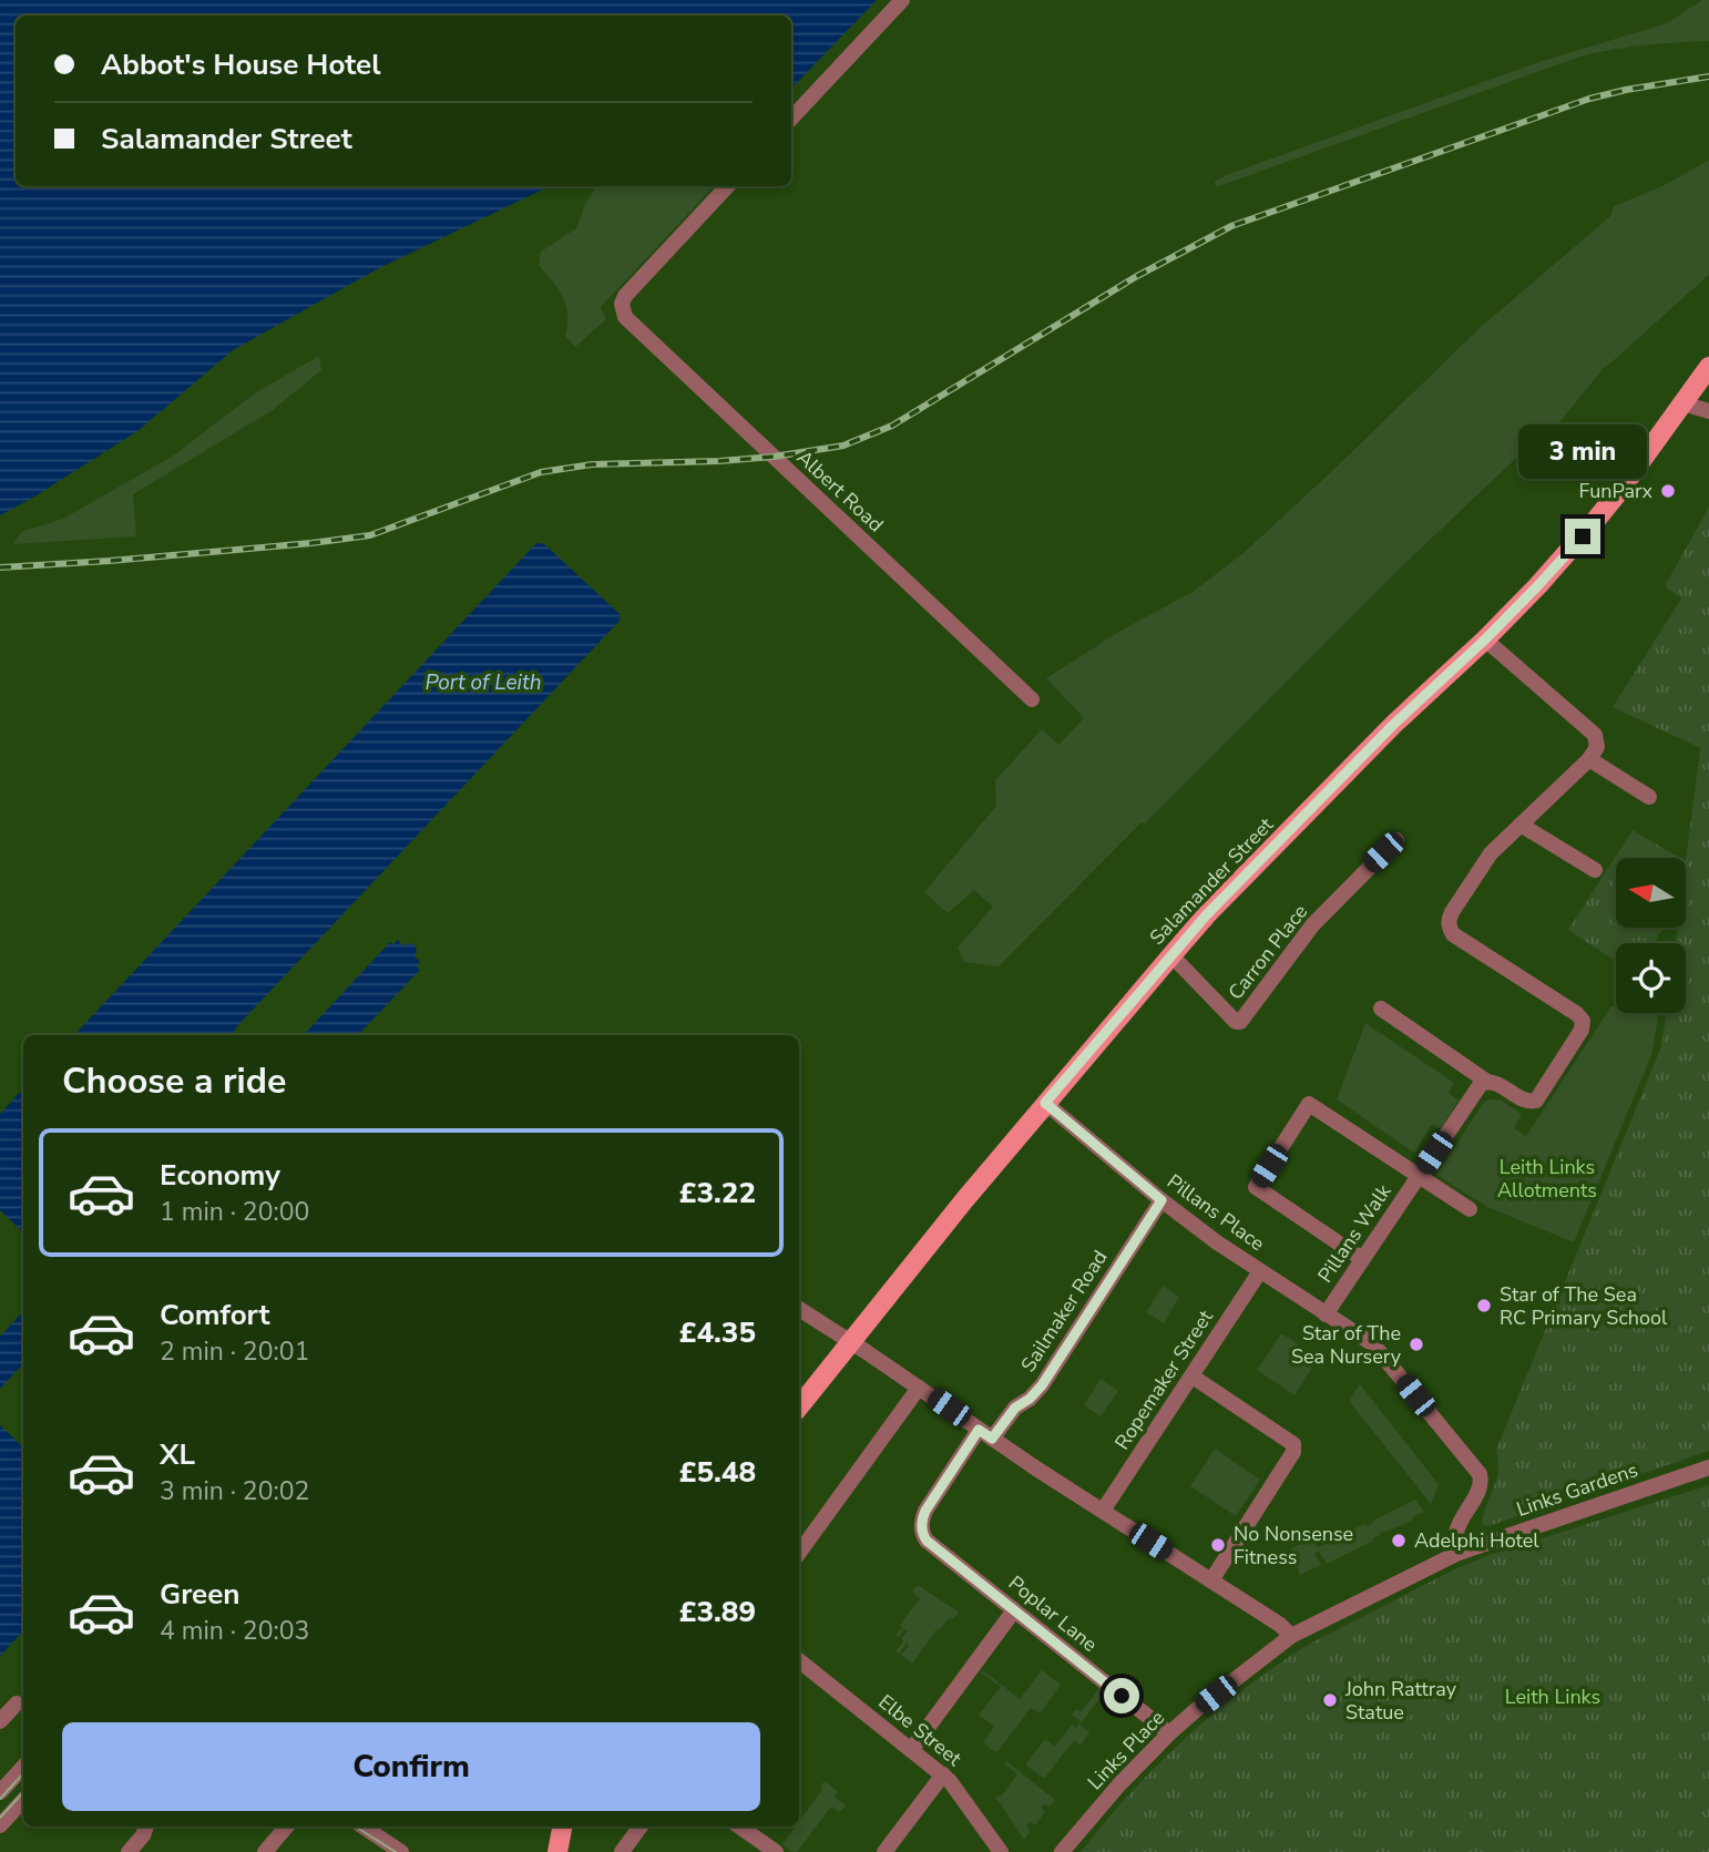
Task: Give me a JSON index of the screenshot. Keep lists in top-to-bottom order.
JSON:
{
  "streets": {
    "main road": ["Salamander Street"],
    "street": [
      "Albert Road",
      "Carron Place",
      "Pillans Place",
      "Pillans Walk",
      "Sailmaker Road",
      "Ropemaker Street",
      "Links Gardens",
      "Poplar Lane",
      "Elbe Street",
      "Links Place"
    ]
  },
  "crossings": [
    ["Salamander Street", "Carron Place"],
    ["Salamander Street", "Pillans Place"],
    ["Pillans Place", "Pillans Walk"],
    ["Pillans Place", "Sailmaker Road"],
    ["Pillans Place", "Ropemaker Street"],
    ["Pillans Place", "Links Gardens"],
    ["Sailmaker Road", "Poplar Lane"],
    ["Links Gardens", "Links Place"],
    ["Poplar Lane", "Links Place"]
  ],
  "water": ["Port of Leith"],
  "parks": ["Leith Links Allotments", "Leith Links"],
  "places": [
    "FunParx",
    "Star of The Sea RC Primary School",
    "Star of The Sea Nursery",
    "Adelphi Hotel",
    "No Nonsense Fitness",
    "John Rattray Statue"
  ],
  "north": "left",
  "page": {
    "banner": ["Abbot's House Hotel", "Salamander Street"],
    "bubble": "3 min",
    "heading": "Choose a ride",
    "list": [
      {
        "name": "Economy",
        "note": "1 min · 20:00",
        "value": "£3.22"
      },
      {
        "name": "Comfort",
        "note": "2 min · 20:01",
        "value": "£4.35"
      },
      {
        "name": "XL",
        "note": "3 min · 20:02",
        "value": "£5.48"
      },
      {
        "name": "Green",
        "note": "4 min · 20:03",
        "value": "£3.89"
      }
    ],
    "buttons": "Confirm"
  }
}
